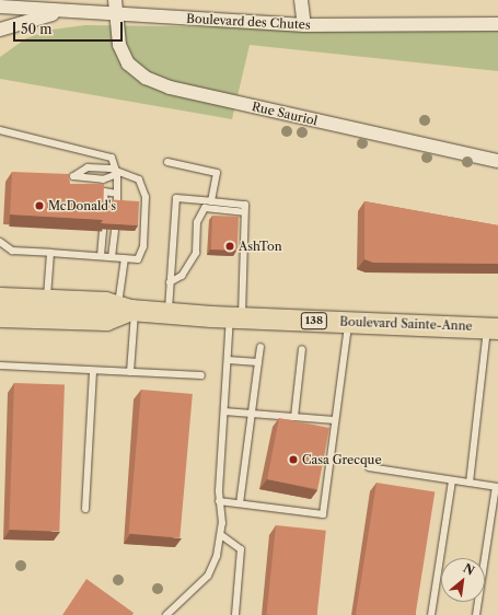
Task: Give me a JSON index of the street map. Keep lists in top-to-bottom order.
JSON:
{
  "streets": {
    "main road": ["138", "Boulevard Sainte-Anne"],
    "street": ["Boulevard des Chutes", "Rue Sauriol"]
  },
  "crossings": [
    ["Boulevard des Chutes", "Rue Sauriol"]
  ],
  "places": ["McDonald's", "AshTon", "Casa Grecque"],
  "scale_bar": "50 m",
  "north": "top right"
}
